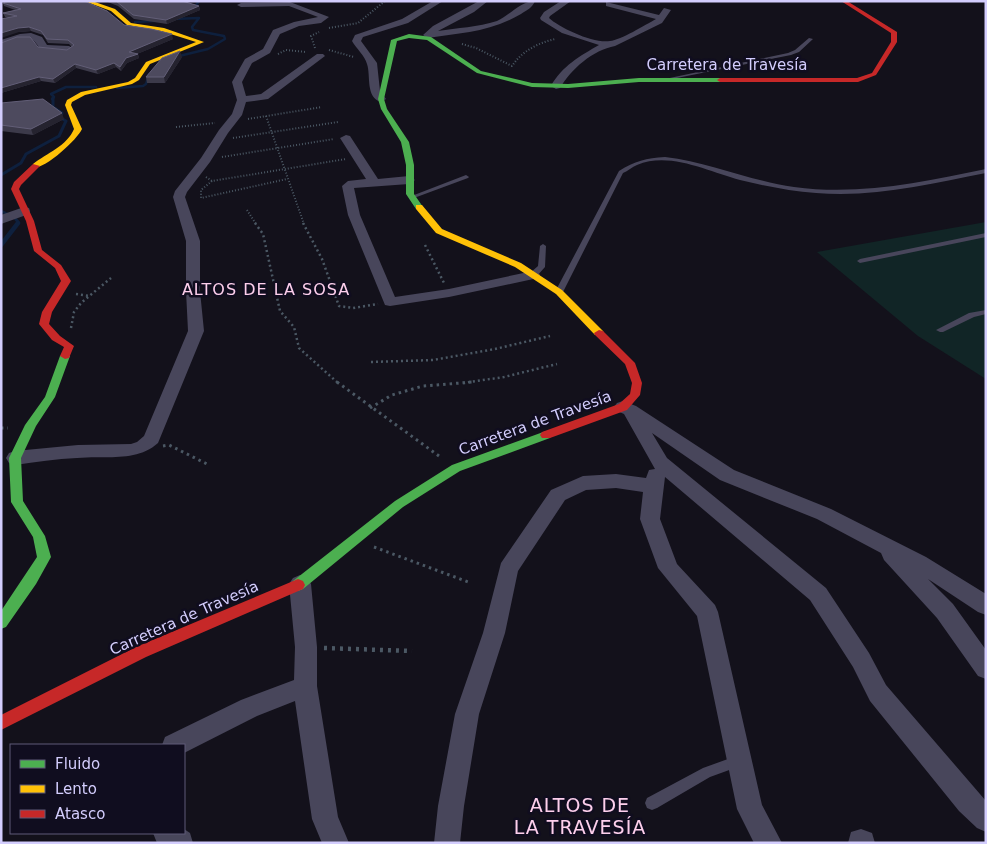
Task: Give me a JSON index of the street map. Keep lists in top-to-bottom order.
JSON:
{
  "streets": {
    "street": ["Carretera de Travesía"]
  },
  "districts": ["ALTOS DE LA SOSA", "ALTOS DE LA TRAVESÍA"],
  "legend": ["Fluido", "Lento", "Atasco"]
}
